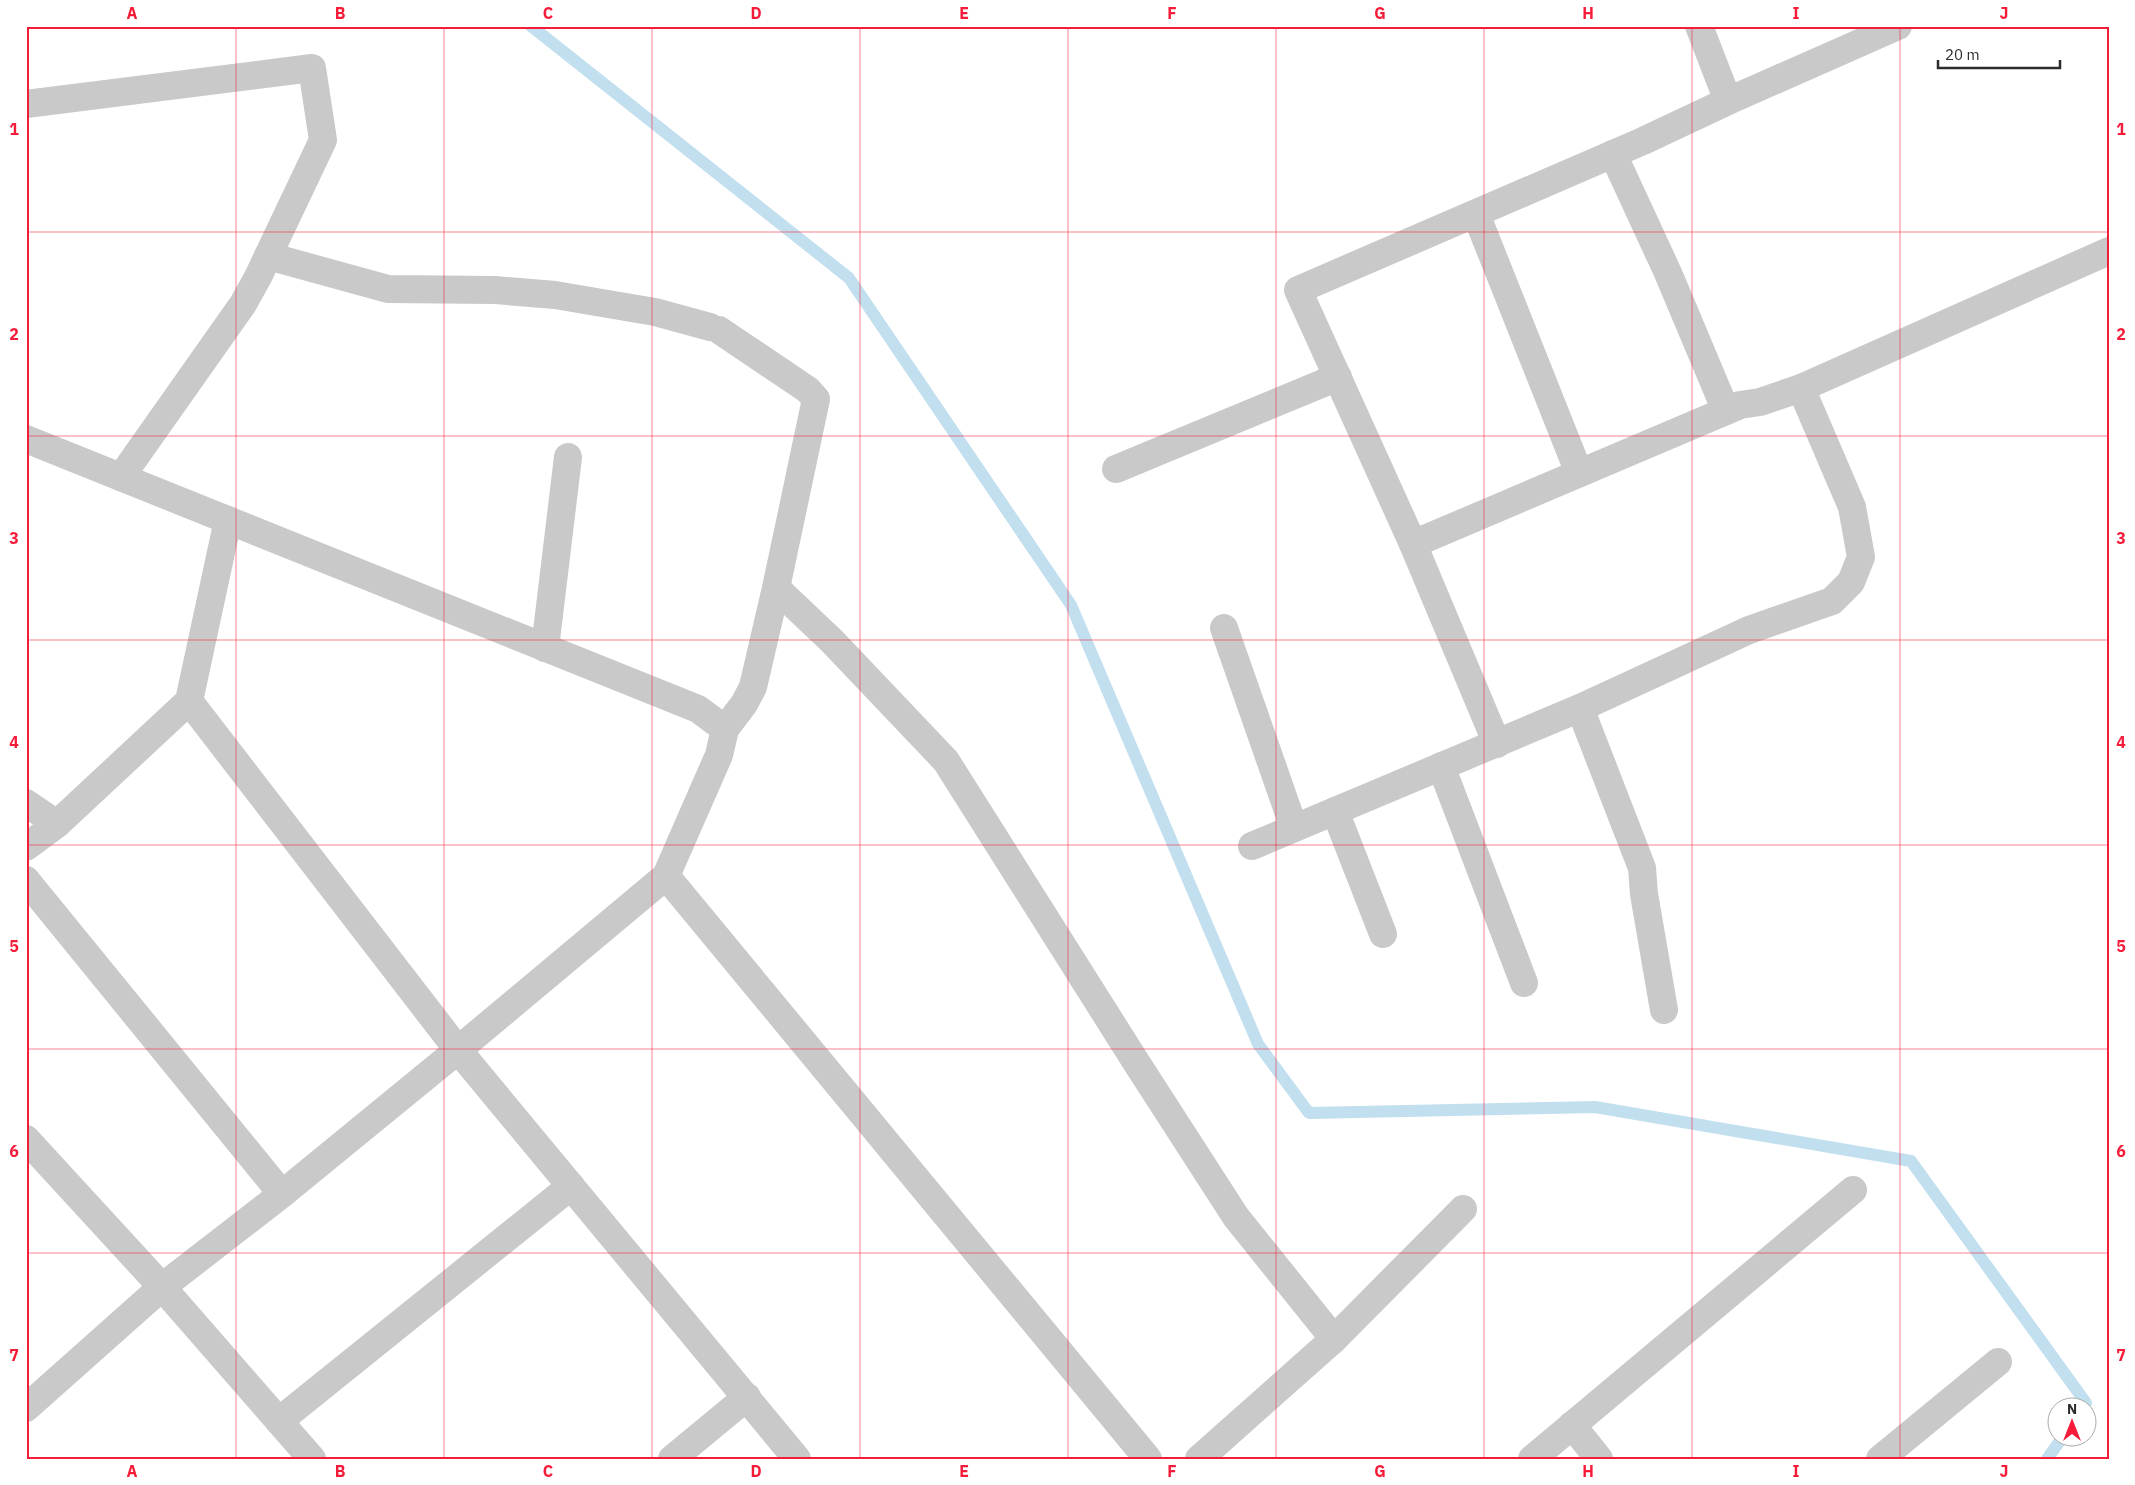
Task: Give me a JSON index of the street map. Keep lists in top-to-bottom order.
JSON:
{
  "scale_bar": "20 m",
  "north": "top",
  "grid": {
    "columns": [
      "A",
      "B",
      "C",
      "D",
      "E",
      "F",
      "G",
      "H",
      "I",
      "J"
    ],
    "rows": [
      "1",
      "2",
      "3",
      "4",
      "5",
      "6",
      "7"
    ]
  }
}
